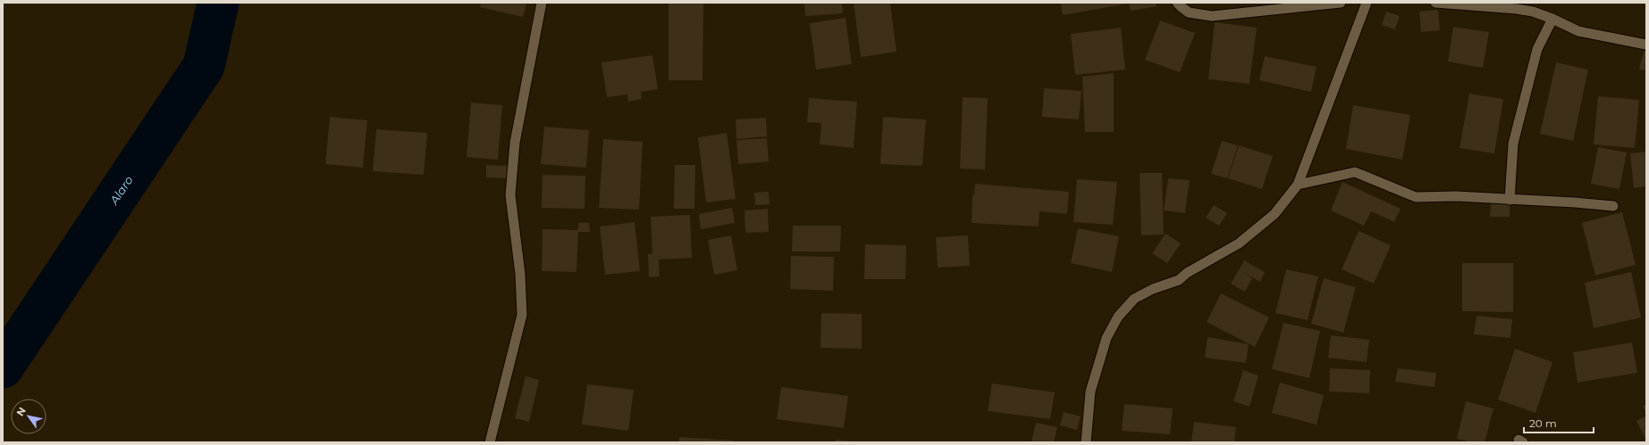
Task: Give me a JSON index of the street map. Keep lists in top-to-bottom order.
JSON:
{
  "water": ["Alaro"],
  "scale_bar": "20 m",
  "north": "top left"
}
